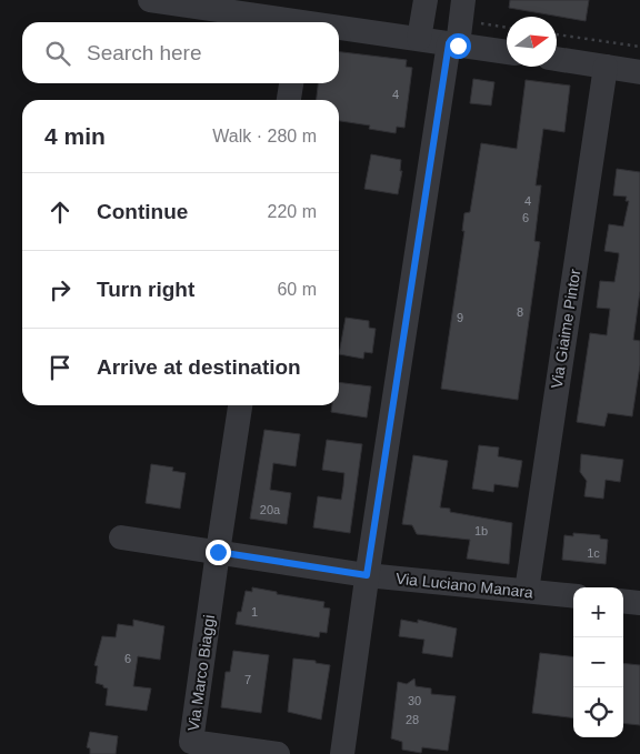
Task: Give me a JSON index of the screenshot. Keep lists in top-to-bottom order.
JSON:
{
  "streets": {
    "street": ["Via Giaime Pintor", "Via Luciano Manara", "Via Marco Biaggi"]
  },
  "crossings": [
    ["Via Giaime Pintor", "Via Luciano Manara"],
    ["Via Luciano Manara", "Via Marco Biaggi"]
  ],
  "house_numbers": [
    "4",
    "4",
    "6",
    "8",
    "9",
    "20a",
    "1b",
    "1c",
    "1",
    "6",
    "7",
    "30",
    "28"
  ],
  "north": "right",
  "page": {
    "search": "Search here",
    "heading": ["4 min", "Walk · 280 m"],
    "list": [
      ["Continue", "220 m"],
      ["Turn right", "60 m"],
      "Arrive at destination"
    ],
    "map_buttons": ["+", "−"]
  }
}
